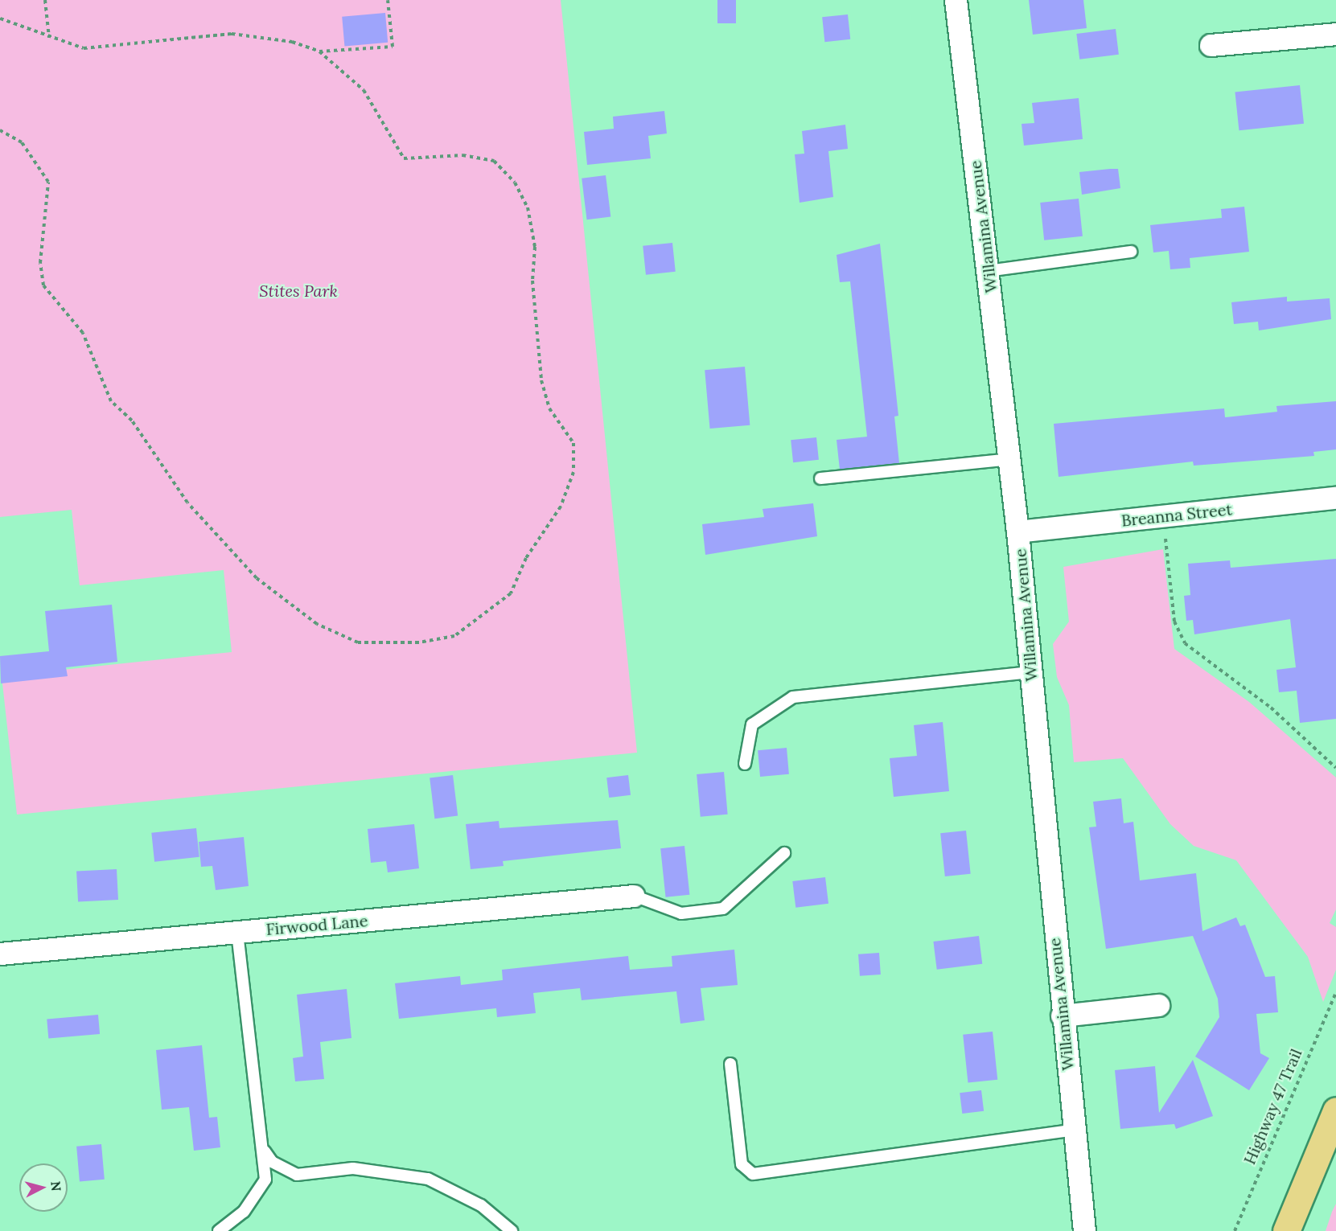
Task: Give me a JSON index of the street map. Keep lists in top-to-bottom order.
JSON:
{
  "streets": {
    "street": ["Willamina Avenue", "Breanna Street", "Firwood Lane"],
    "path": ["Highway 47 Trail"]
  },
  "crossings": [
    ["Willamina Avenue", "Breanna Street"]
  ],
  "parks": ["Stites Park"],
  "north": "right"
}
